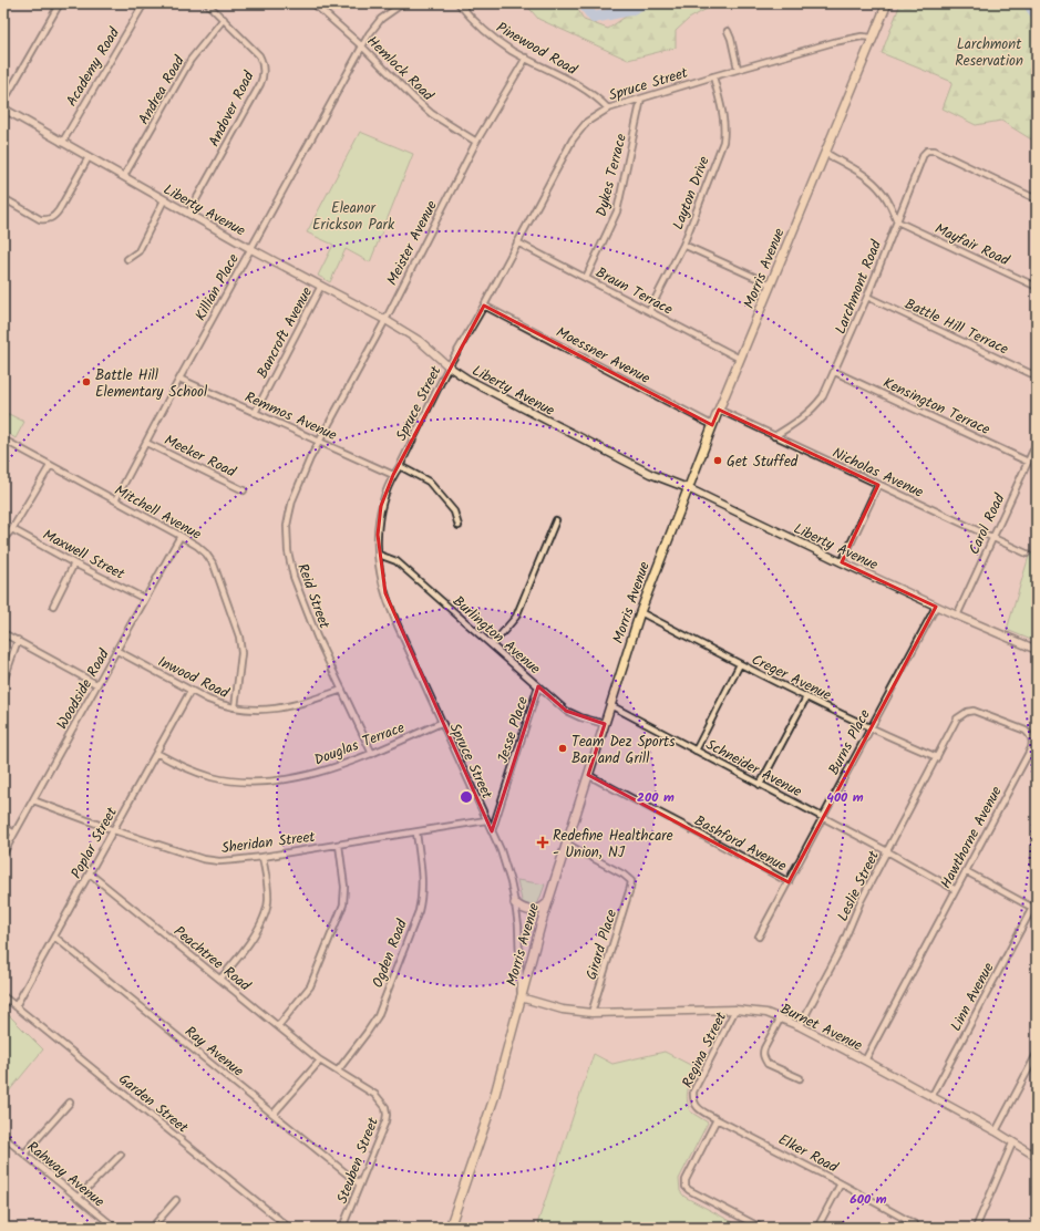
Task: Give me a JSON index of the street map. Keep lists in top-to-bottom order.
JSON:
{
  "streets": {
    "main road": ["Morris Avenue"],
    "street": [
      "Pinewood Road",
      "Academy Road",
      "Hemlock Road",
      "Spruce Street",
      "Andrea Road",
      "Andover Road",
      "Dykes Terrace",
      "Layton Drive",
      "Liberty Avenue",
      "Meister Avenue",
      "Mayfair Road",
      "Killian Place",
      "Larchmont Road",
      "Braun Terrace",
      "Battle Hill Terrace",
      "Bancroft Avenue",
      "Moessner Avenue",
      "Kensington Terrace",
      "Remmos Avenue",
      "Meeker Road",
      "Nicholas Avenue",
      "Mitchell Avenue",
      "Carol Road",
      "Maxwell Street",
      "Reid Street",
      "Burlington Avenue",
      "Inwood Road",
      "Creger Avenue",
      "Woodside Road",
      "Jesse Place",
      "Burns Place",
      "Douglas Terrace",
      "Schneider Avenue",
      "Hawthorne Avenue",
      "Sheridan Street",
      "Poplar Street",
      "Bashford Avenue",
      "Leslie Street",
      "Girard Place",
      "Ogden Road",
      "Peachtree Road",
      "Linn Avenue",
      "Burnet Avenue",
      "Regina Street",
      "Ray Avenue",
      "Garden Street",
      "Elker Road",
      "Steuben Street",
      "Rahway Avenue"
    ]
  },
  "crossings": [
    ["Pinewood Road", "Spruce Street"],
    ["Pinewood Road", "Meister Avenue"],
    ["Academy Road", "Liberty Avenue"],
    ["Hemlock Road", "Meister Avenue"],
    ["Hemlock Road", "Killian Place"],
    ["Spruce Street", "Dykes Terrace"],
    ["Spruce Street", "Layton Drive"],
    ["Spruce Street", "Liberty Avenue"],
    ["Spruce Street", "Morris Avenue"],
    ["Spruce Street", "Braun Terrace"],
    ["Spruce Street", "Moessner Avenue"],
    ["Spruce Street", "Remmos Avenue"],
    ["Spruce Street", "Burlington Avenue"],
    ["Spruce Street", "Jesse Place"],
    ["Spruce Street", "Douglas Terrace"],
    ["Spruce Street", "Sheridan Street"],
    ["Spruce Street", "Burnet Avenue"],
    ["Andrea Road", "Andover Road"],
    ["Andrea Road", "Liberty Avenue"],
    ["Andover Road", "Liberty Avenue"],
    ["Dykes Terrace", "Braun Terrace"],
    ["Layton Drive", "Braun Terrace"],
    ["Liberty Avenue", "Meister Avenue"],
    ["Liberty Avenue", "Morris Avenue"],
    ["Liberty Avenue", "Killian Place"],
    ["Liberty Avenue", "Bancroft Avenue"],
    ["Liberty Avenue", "Carol Road"],
    ["Liberty Avenue", "Burns Place"],
    ["Meister Avenue", "Remmos Avenue"],
    ["Meister Avenue", "Reid Street"],
    ["Mayfair Road", "Larchmont Road"],
    ["Morris Avenue", "Braun Terrace"],
    ["Morris Avenue", "Moessner Avenue"],
    ["Morris Avenue", "Nicholas Avenue"],
    ["Morris Avenue", "Burlington Avenue"],
    ["Morris Avenue", "Creger Avenue"],
    ["Morris Avenue", "Schneider Avenue"],
    ["Morris Avenue", "Bashford Avenue"],
    ["Morris Avenue", "Girard Place"],
    ["Morris Avenue", "Burnet Avenue"],
    ["Killian Place", "Remmos Avenue"],
    ["Killian Place", "Meeker Road"],
    ["Killian Place", "Mitchell Avenue"],
    ["Larchmont Road", "Battle Hill Terrace"],
    ["Larchmont Road", "Kensington Terrace"],
    ["Larchmont Road", "Nicholas Avenue"],
    ["Bancroft Avenue", "Remmos Avenue"],
    ["Kensington Terrace", "Carol Road"],
    ["Remmos Avenue", "Reid Street"],
    ["Nicholas Avenue", "Carol Road"],
    ["Mitchell Avenue", "Inwood Road"],
    ["Mitchell Avenue", "Woodside Road"],
    ["Maxwell Street", "Woodside Road"],
    ["Reid Street", "Inwood Road"],
    ["Reid Street", "Douglas Terrace"],
    ["Burlington Avenue", "Jesse Place"],
    ["Inwood Road", "Woodside Road"],
    ["Inwood Road", "Poplar Street"],
    ["Creger Avenue", "Burns Place"],
    ["Creger Avenue", "Hawthorne Avenue"],
    ["Creger Avenue", "Leslie Street"],
    ["Woodside Road", "Sheridan Street"],
    ["Burns Place", "Schneider Avenue"],
    ["Burns Place", "Bashford Avenue"],
    ["Douglas Terrace", "Poplar Street"],
    ["Schneider Avenue", "Hawthorne Avenue"],
    ["Schneider Avenue", "Leslie Street"],
    ["Hawthorne Avenue", "Leslie Street"],
    ["Hawthorne Avenue", "Burnet Avenue"],
    ["Sheridan Street", "Poplar Street"],
    ["Sheridan Street", "Ogden Road"],
    ["Poplar Street", "Peachtree Road"],
    ["Poplar Street", "Ray Avenue"],
    ["Poplar Street", "Garden Street"],
    ["Leslie Street", "Burnet Avenue"],
    ["Girard Place", "Burnet Avenue"],
    ["Ogden Road", "Peachtree Road"],
    ["Ogden Road", "Steuben Street"],
    ["Peachtree Road", "Steuben Street"],
    ["Linn Avenue", "Burnet Avenue"],
    ["Burnet Avenue", "Regina Street"],
    ["Regina Street", "Elker Road"],
    ["Ray Avenue", "Steuben Street"]
  ],
  "parks": ["Larchmont Reservation", "Eleanor Erickson Park"],
  "places": {
    "other": ["Battle Hill Elementary School", "Get Stuffed", "Team Dez Sports Bar and Grill"],
    "health": ["Redefine Healthcare - Union, NJ"]
  },
  "rings": ["200 m", "400 m", "600 m"]
}
